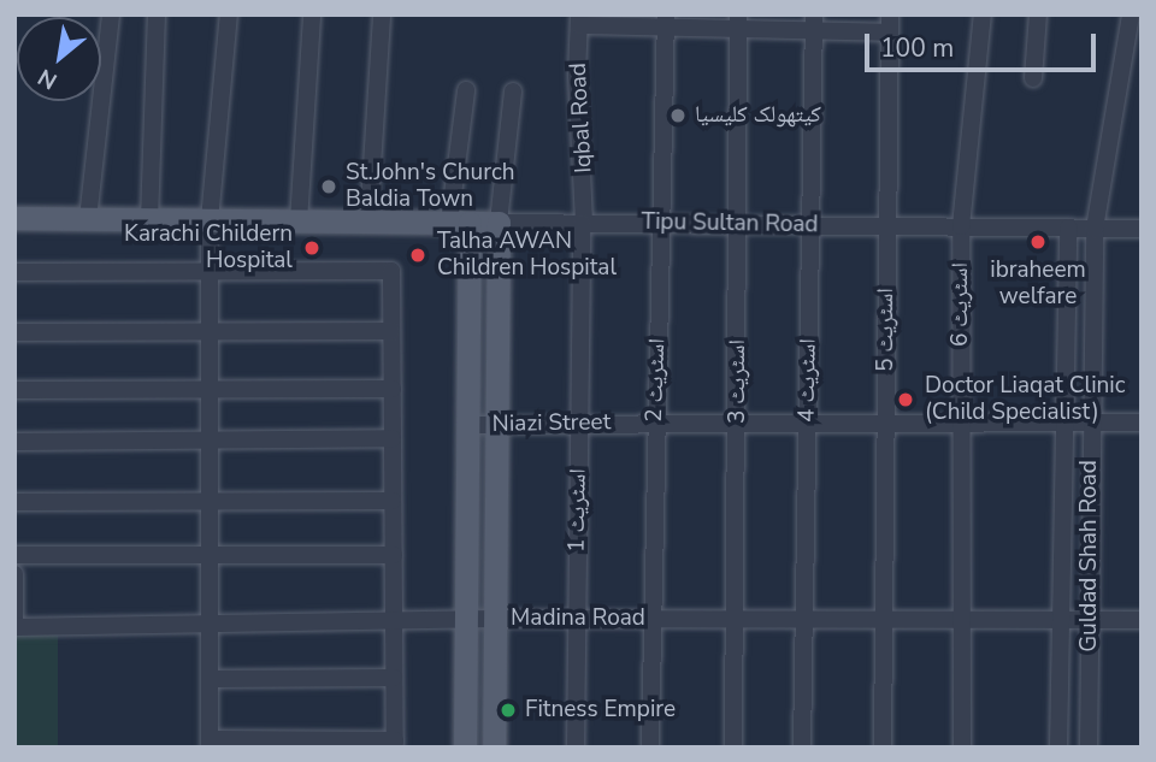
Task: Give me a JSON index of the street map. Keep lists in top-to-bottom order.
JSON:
{
  "streets": {
    "main road": ["Tipu Sultan Road"],
    "street": [
      "Iqbal Road",
      "اسٹریٹ 6",
      "اسٹریٹ 5",
      "اسٹریٹ 2",
      "اسٹریٹ 4",
      "اسٹریٹ 3",
      "Niazi Street",
      "اسٹریٹ 1",
      "Guldad Shah Road",
      "Madina Road"
    ]
  },
  "crossings": [
    ["Iqbal Road", "Tipu Sultan Road"],
    ["Iqbal Road", "اسٹریٹ 1"],
    ["Tipu Sultan Road", "اسٹریٹ 6"],
    ["Tipu Sultan Road", "اسٹریٹ 5"],
    ["Tipu Sultan Road", "اسٹریٹ 2"],
    ["Tipu Sultan Road", "اسٹریٹ 4"],
    ["Tipu Sultan Road", "اسٹریٹ 3"],
    ["Tipu Sultan Road", "اسٹریٹ 1"],
    ["Tipu Sultan Road", "Guldad Shah Road"],
    ["اسٹریٹ 6", "Niazi Street"],
    ["اسٹریٹ 6", "Madina Road"],
    ["اسٹریٹ 5", "Niazi Street"],
    ["اسٹریٹ 5", "Madina Road"],
    ["اسٹریٹ 2", "Niazi Street"],
    ["اسٹریٹ 2", "Madina Road"],
    ["اسٹریٹ 4", "Niazi Street"],
    ["اسٹریٹ 4", "Madina Road"],
    ["اسٹریٹ 3", "Niazi Street"],
    ["اسٹریٹ 3", "Madina Road"],
    ["Niazi Street", "اسٹریٹ 1"],
    ["Niazi Street", "Guldad Shah Road"],
    ["اسٹریٹ 1", "Madina Road"],
    ["Guldad Shah Road", "Madina Road"]
  ],
  "places": [
    "کیتھولک کلیسیا",
    "St.John's Church Baldia Town",
    "ibraheem welfare",
    "Karachi Childern Hospital",
    "Talha AWAN Children Hospital",
    "Doctor Liaqat Clinic (Child Specialist)",
    "Fitness Empire"
  ],
  "scale_bar": "100 m",
  "north": "bottom left"
}
